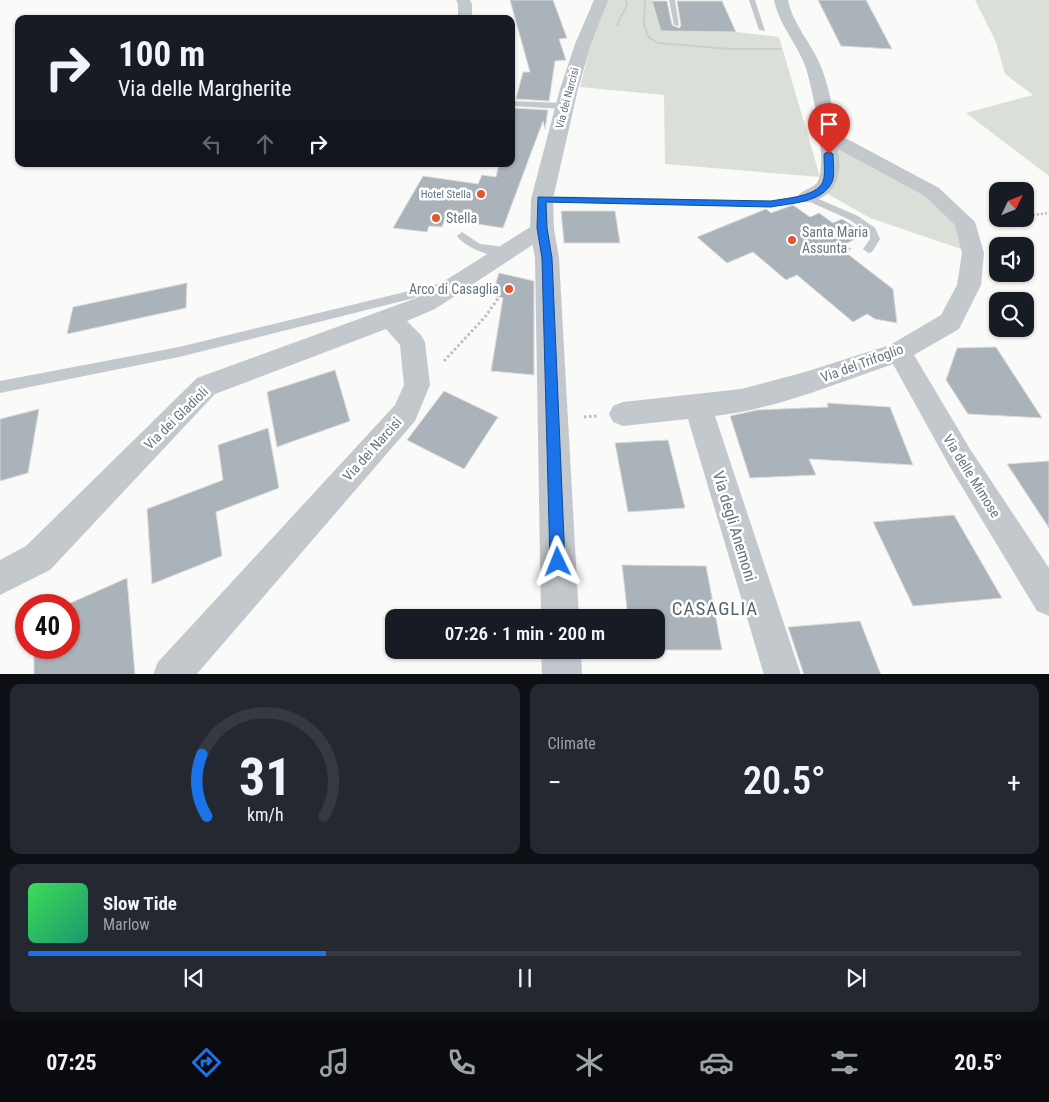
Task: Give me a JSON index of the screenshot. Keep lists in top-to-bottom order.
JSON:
{
  "streets": {
    "street": [
      "Via dei Narcisi",
      "Via del Trifoglio",
      "Via dei Gladioli",
      "Via delle Mimose",
      "Via degli Anemoni"
    ]
  },
  "crossings": [
    ["Via dei Narcisi", "Via dei Gladioli"],
    ["Via del Trifoglio", "Via delle Mimose"],
    ["Via del Trifoglio", "Via degli Anemoni"]
  ],
  "districts": ["CASAGLIA"],
  "places": [
    "Hotel Stella",
    "Stella",
    "Santa Maria Assunta",
    "Arco di Casaglia"
  ],
  "north": "top right",
  "page": {
    "turn": ["100 m", "Via delle Margherite"],
    "limit": "40",
    "trip": "07:26 · 1 min · 200 m",
    "tile": "Climate",
    "heat": ["−", "20.5°", "+"],
    "song": ["Slow Tide", "Marlow"],
    "tabs": ["07:25", "20.5°"],
    "gauge": ["31", "km/h"]
  }
}
